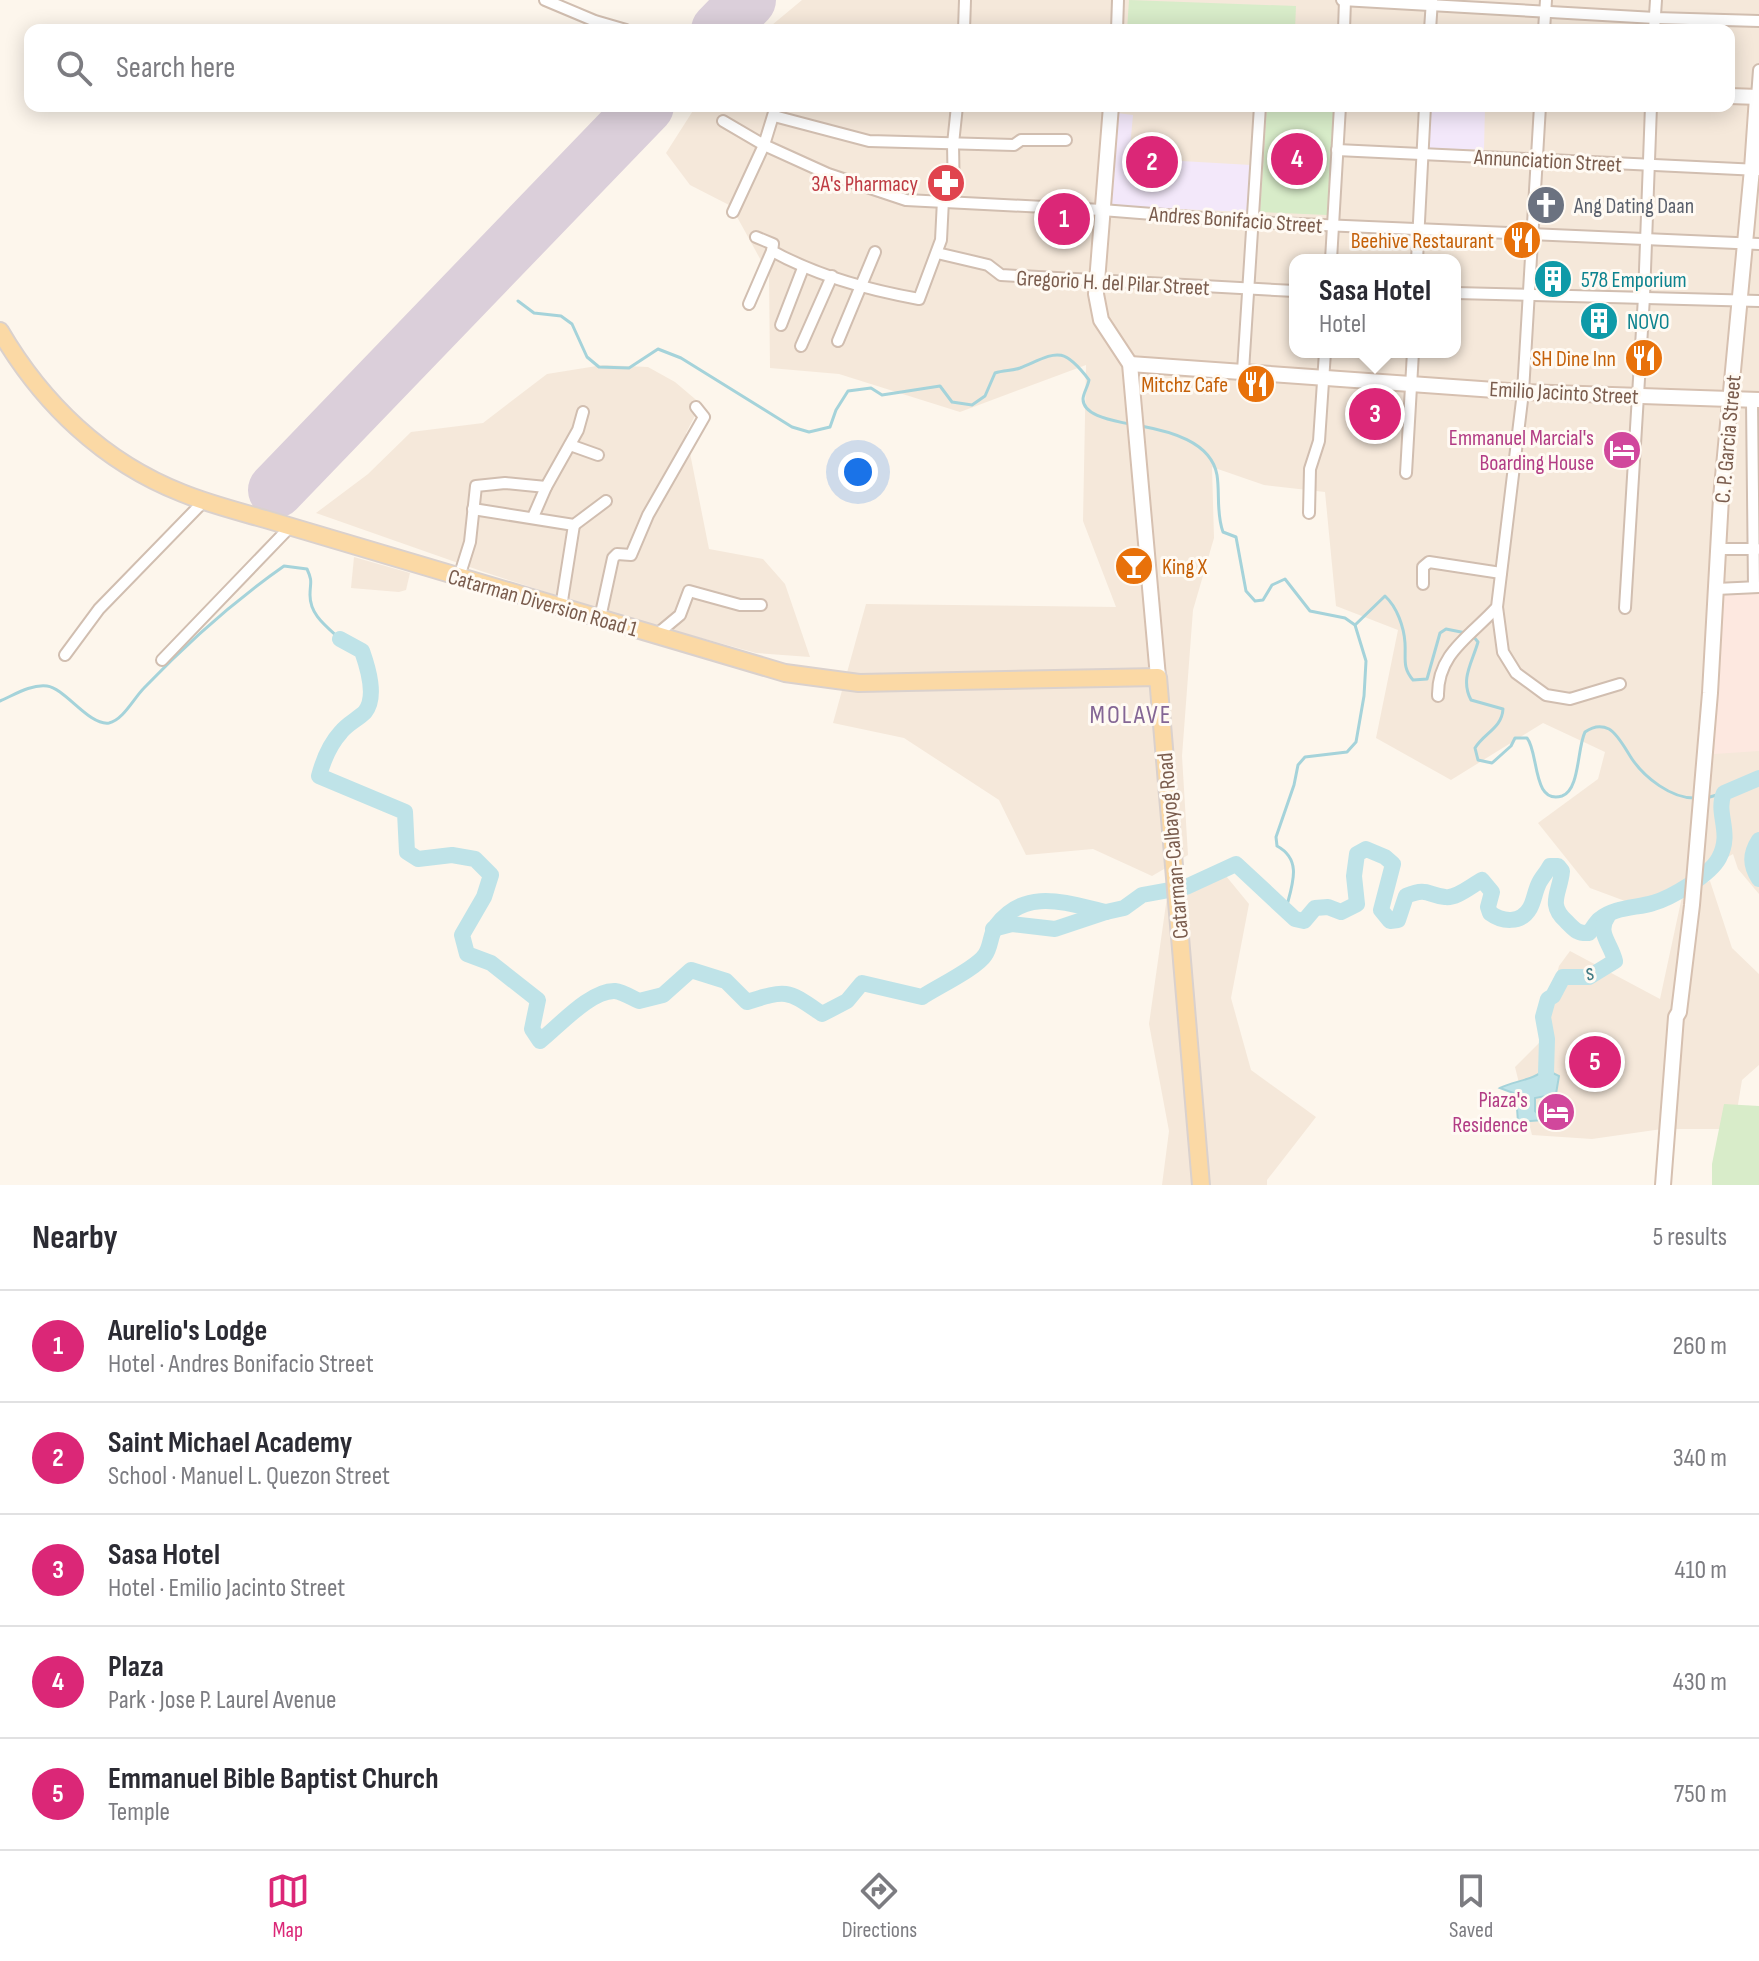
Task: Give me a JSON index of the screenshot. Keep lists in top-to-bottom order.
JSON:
{
  "streets": {
    "main road": [
      "Emilio Jacinto Street",
      "C. P. Garcia Street",
      "Catarman Diversion Road 1",
      "Catarman-Calbayog Road"
    ],
    "street": ["Annunciation Street", "Andres Bonifacio Street", "Gregorio H. del Pilar Street"]
  },
  "crossings": [
    ["Annunciation Street", "C. P. Garcia Street"],
    ["Andres Bonifacio Street", "C. P. Garcia Street"],
    ["Emilio Jacinto Street", "C. P. Garcia Street"],
    ["Emilio Jacinto Street", "Catarman-Calbayog Road"],
    ["Catarman Diversion Road 1", "Catarman-Calbayog Road"]
  ],
  "districts": ["MOLAVE"],
  "water": ["s"],
  "places": {
    "pharmacy": ["3A's Pharmacy"],
    "church": ["Ang Dating Daan"],
    "restaurant": ["Beehive Restaurant", "SH Dine Inn", "Mitchz Cafe"],
    "building": ["578 Emporium", "NOVO"],
    "hotel": ["Emmanuel Marcial's Boarding House", "Piaza's Residence"],
    "bar": ["King X"]
  },
  "page": {
    "search": "Search here",
    "pins": [
      "4",
      "2",
      "1",
      "3",
      "5"
    ],
    "popup": ["Sasa Hotel", "Hotel"],
    "heading": ["Nearby", "5 results"],
    "list": [
      {
        "mark": "1",
        "name": "Aurelio's Lodge",
        "note": "Hotel · Andres Bonifacio Street",
        "value": "260 m"
      },
      {
        "mark": "2",
        "name": "Saint Michael Academy",
        "note": "School · Manuel L. Quezon Street",
        "value": "340 m"
      },
      {
        "mark": "3",
        "name": "Sasa Hotel",
        "note": "Hotel · Emilio Jacinto Street",
        "value": "410 m"
      },
      {
        "mark": "4",
        "name": "Plaza",
        "note": "Park · Jose P. Laurel Avenue",
        "value": "430 m"
      },
      {
        "mark": "5",
        "name": "Emmanuel Bible Baptist Church",
        "note": "Temple",
        "value": "750 m"
      }
    ],
    "nav": ["Map", "Directions", "Saved"]
  }
}
